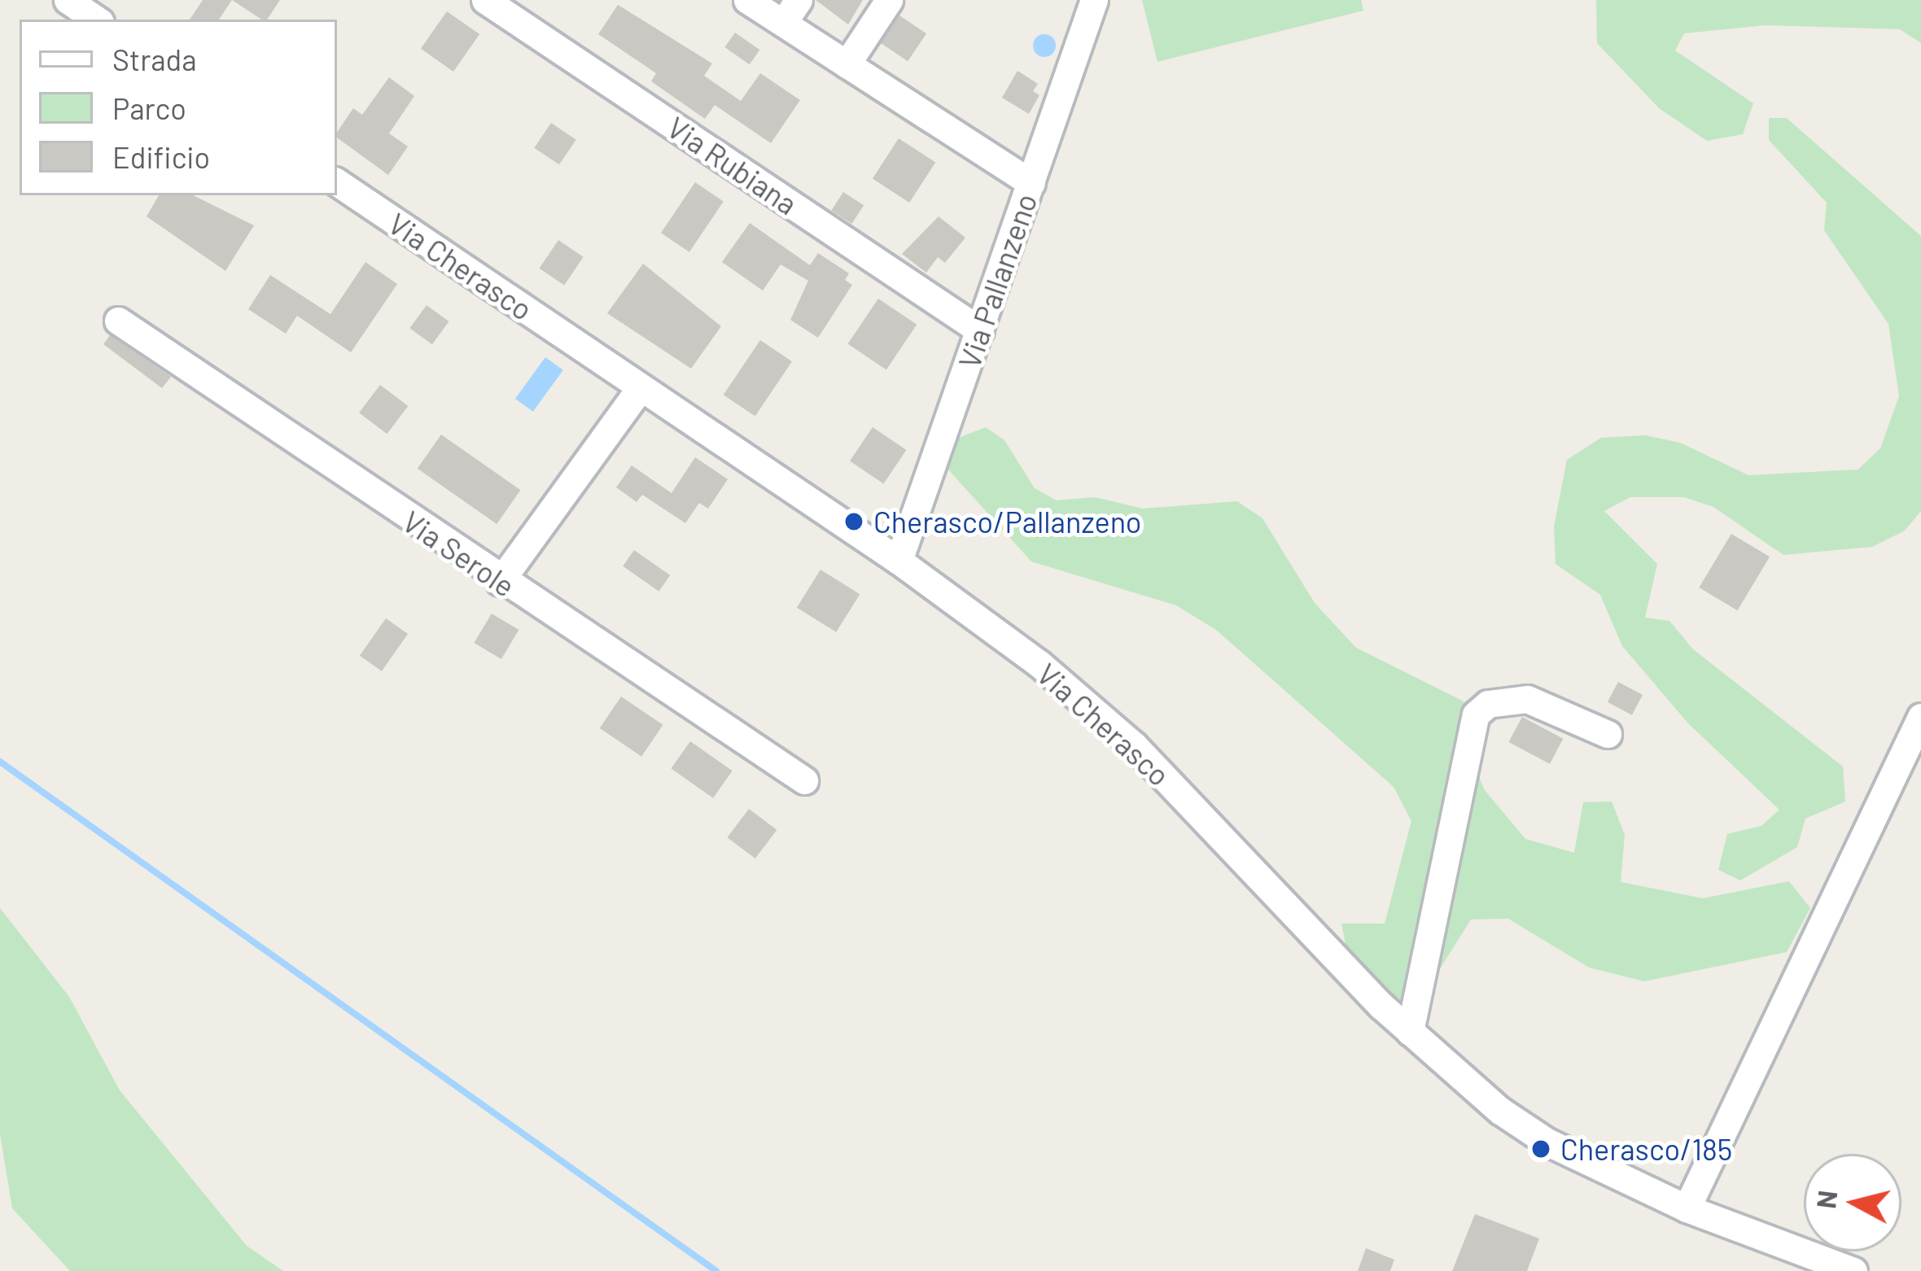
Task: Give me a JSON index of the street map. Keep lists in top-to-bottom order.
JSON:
{
  "streets": {
    "street": [
      "Via Rubiana",
      "Via Cherasco",
      "Via Pallanzeno",
      "Via Serole"
    ]
  },
  "crossings": [
    ["Via Rubiana", "Via Pallanzeno"],
    ["Via Cherasco", "Via Pallanzeno"]
  ],
  "places": ["Cherasco/Pallanzeno", "Cherasco/185"],
  "legend": ["Strada", "Parco", "Edificio"],
  "north": "left"
}
